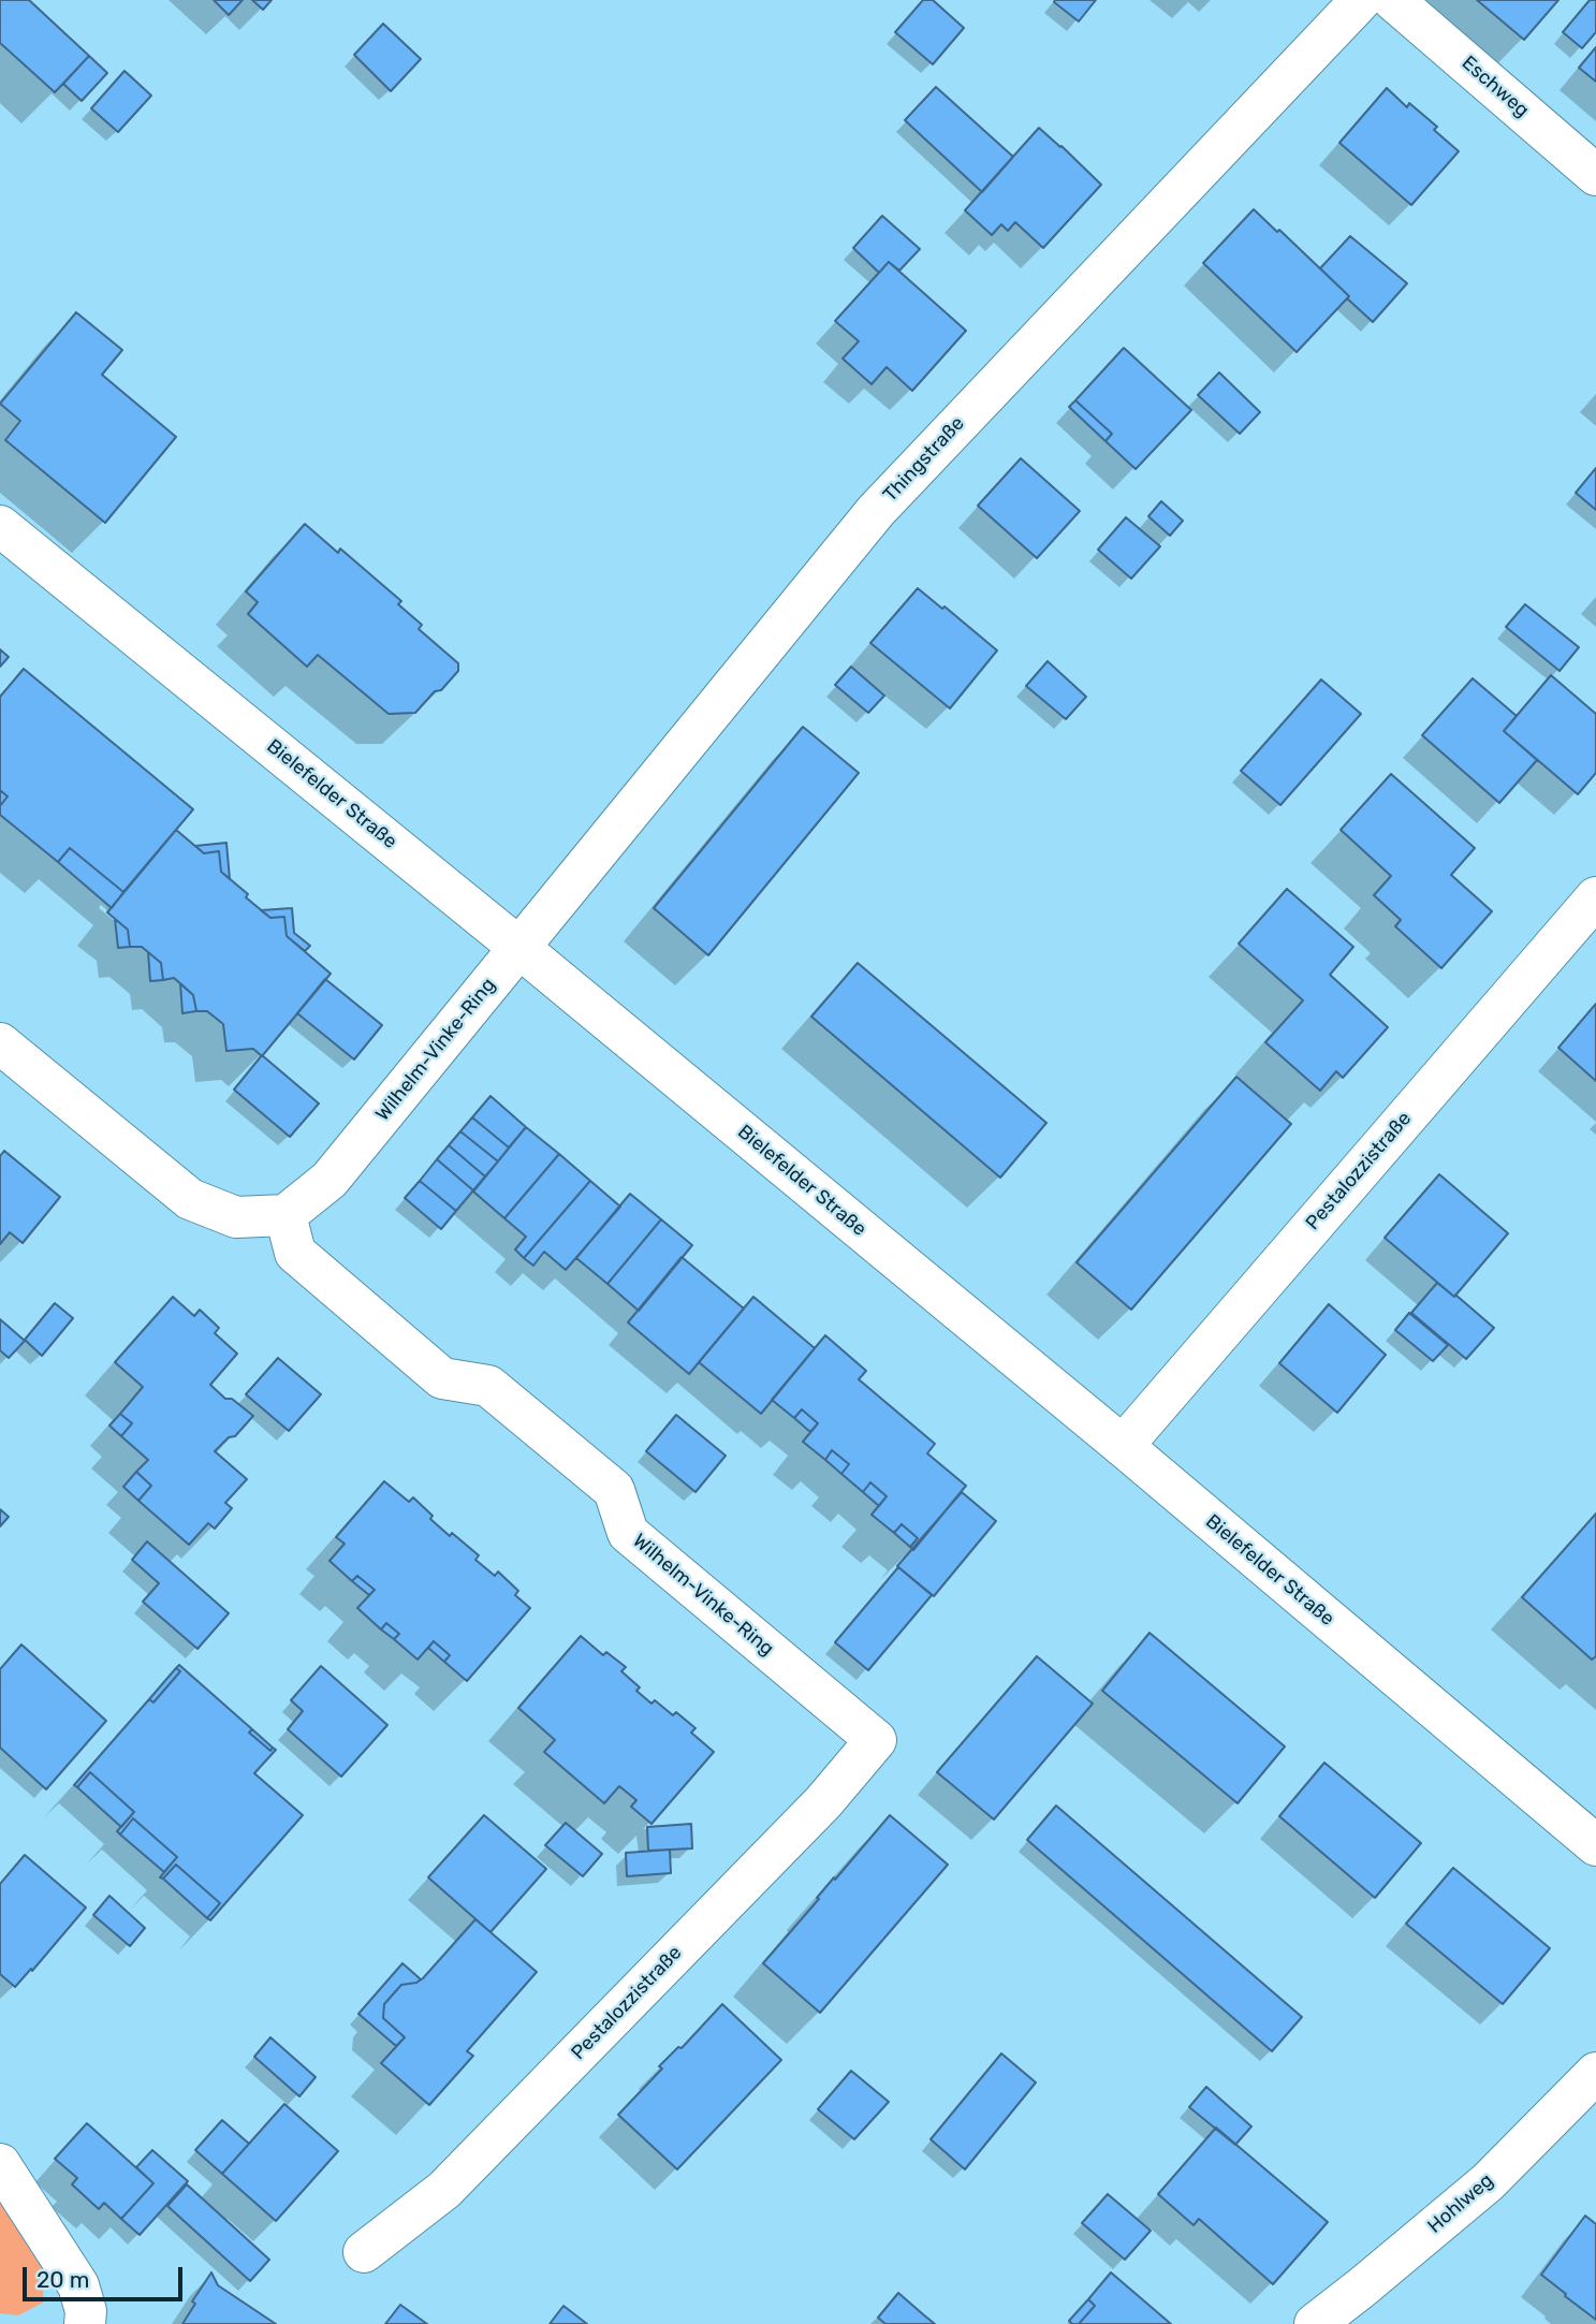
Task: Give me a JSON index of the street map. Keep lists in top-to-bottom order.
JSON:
{
  "streets": {
    "street": [
      "Eschweg",
      "Thingstraße",
      "Bielefelder Straße",
      "Wilhelm-Vinke-Ring",
      "Pestalozzistraße",
      "Hohlweg"
    ]
  },
  "crossings": [
    ["Thingstraße", "Bielefelder Straße"],
    ["Thingstraße", "Wilhelm-Vinke-Ring"],
    ["Bielefelder Straße", "Wilhelm-Vinke-Ring"],
    ["Bielefelder Straße", "Pestalozzistraße"],
    ["Wilhelm-Vinke-Ring", "Pestalozzistraße"]
  ],
  "scale_bar": "20 m"
}
